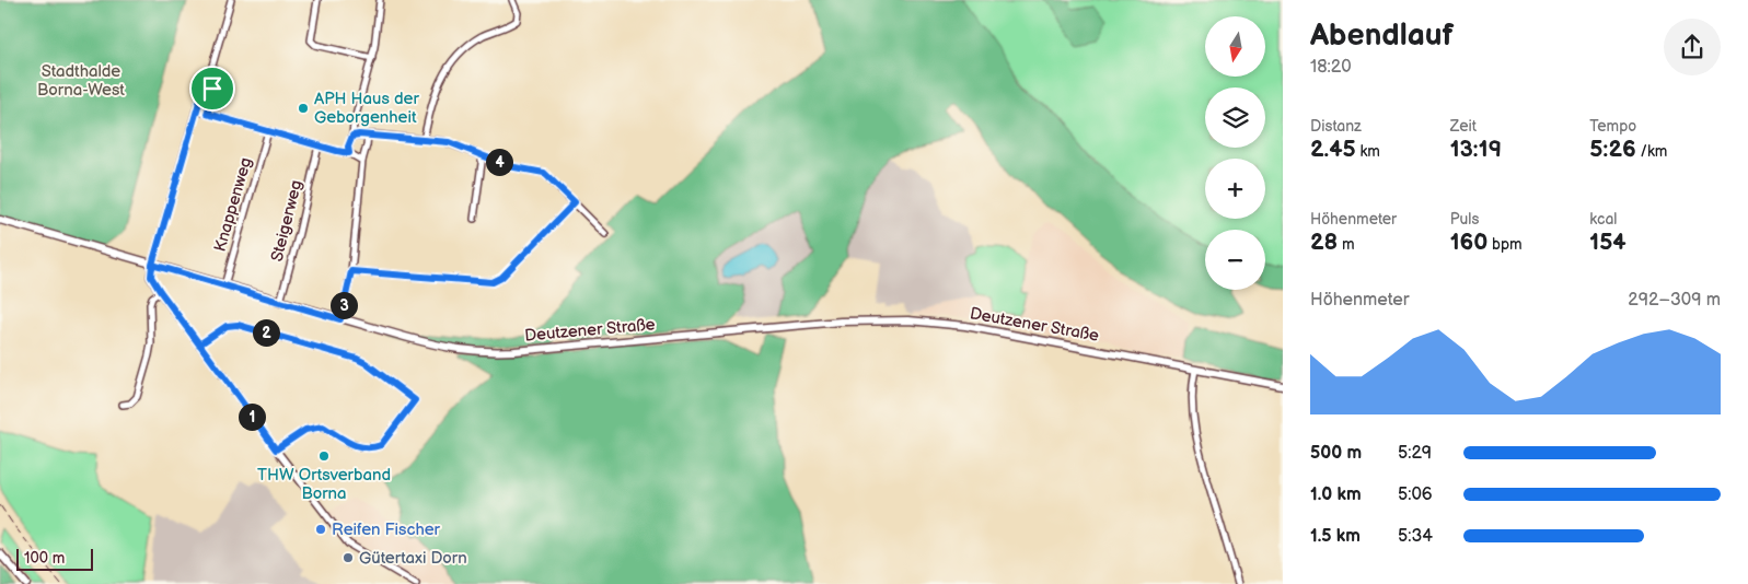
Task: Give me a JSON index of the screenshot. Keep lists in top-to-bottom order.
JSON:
{
  "streets": {
    "main road": ["Deutzener Straße"],
    "street": ["Knappenweg", "Steigerweg"]
  },
  "crossings": [
    ["Knappenweg", "Deutzener Straße"],
    ["Steigerweg", "Deutzener Straße"]
  ],
  "parks": ["Stadthalde Borna-West"],
  "places": [
    "APH Haus der Geborgenheit",
    "THW Ortsverband Borna",
    "Reifen Fischer",
    "Gütertaxi Dorn"
  ],
  "scale_bar": "100 m",
  "north": "bottom",
  "page": {
    "heading": ["Abendlauf", "18:20"],
    "map_buttons": ["+", "−"],
    "stats": [
      ["Distanz", "2.45 km"],
      ["Zeit", "13:19"],
      ["Tempo", "5:26 /km"],
      ["Höhenmeter", "28 m"],
      ["Puls", "160 bpm"],
      ["kcal", "154"]
    ],
    "pins": [
      "4",
      "3",
      "2",
      "1"
    ],
    "chart": ["Höhenmeter", "292–309 m"],
    "list": [
      {
        "name": "500 m",
        "note": "5:29"
      },
      {
        "name": "1.0 km",
        "note": "5:06"
      },
      {
        "name": "1.5 km",
        "note": "5:34"
      }
    ],
    "scale": "100 m"
  }
}
